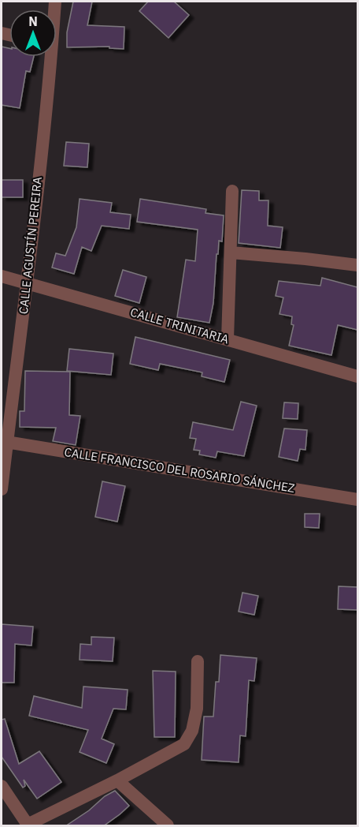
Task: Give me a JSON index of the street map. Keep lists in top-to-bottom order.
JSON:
{
  "streets": {
    "street": ["CALLE AGUSTÍN PEREIRA", "CALLE TRINITARIA", "CALLE FRANCISCO DEL ROSARIO SÁNCHEZ"]
  },
  "crossings": [
    ["CALLE AGUSTÍN PEREIRA", "CALLE TRINITARIA"],
    ["CALLE AGUSTÍN PEREIRA", "CALLE FRANCISCO DEL ROSARIO SÁNCHEZ"]
  ],
  "north": "top"
}
